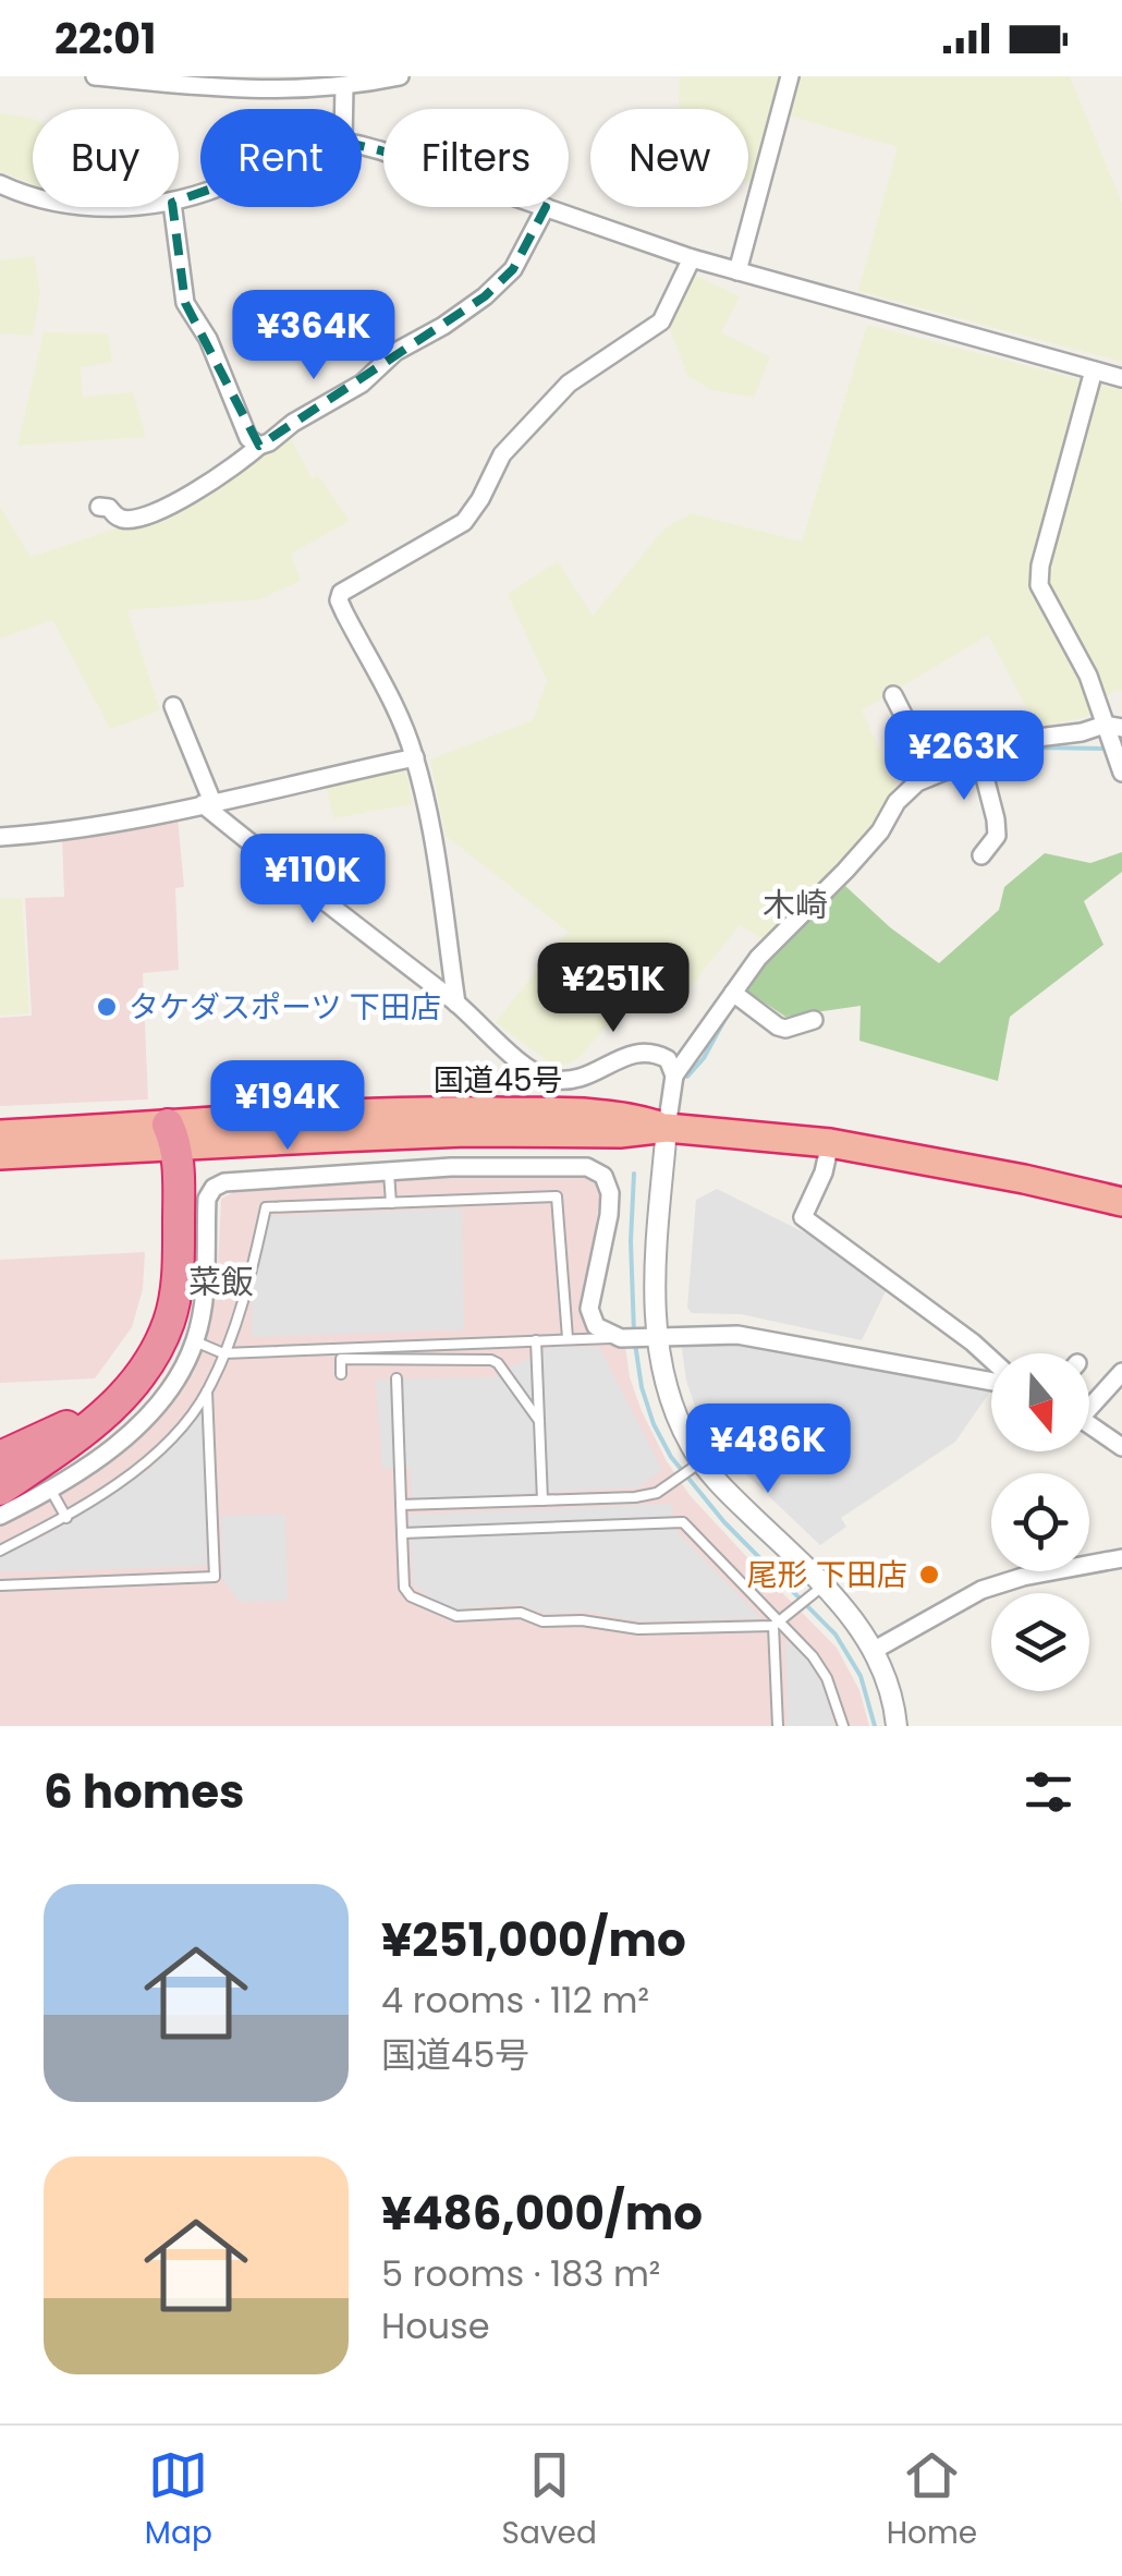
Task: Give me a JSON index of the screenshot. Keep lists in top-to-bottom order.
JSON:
{
  "streets": {
    "highway": ["国道45号"]
  },
  "districts": ["木崎", "菜飯"],
  "places": ["タケダスポーツ 下田店", "尾形 下田店"],
  "north": "bottom",
  "page": {
    "status": "22:01",
    "chip": [
      "Buy",
      "Rent",
      "Filters",
      "New"
    ],
    "price": [
      "¥364K",
      "¥263K",
      "¥110K",
      "¥251K",
      "¥194K",
      "¥486K"
    ],
    "heading": "6 homes",
    "list": [
      {
        "name": "¥251,000/mo",
        "note": "4 rooms · 112 m² · 国道45号"
      },
      {
        "name": "¥486,000/mo",
        "note": "5 rooms · 183 m² · House"
      }
    ],
    "tabs": ["Map", "Saved", "Home"]
  }
}
